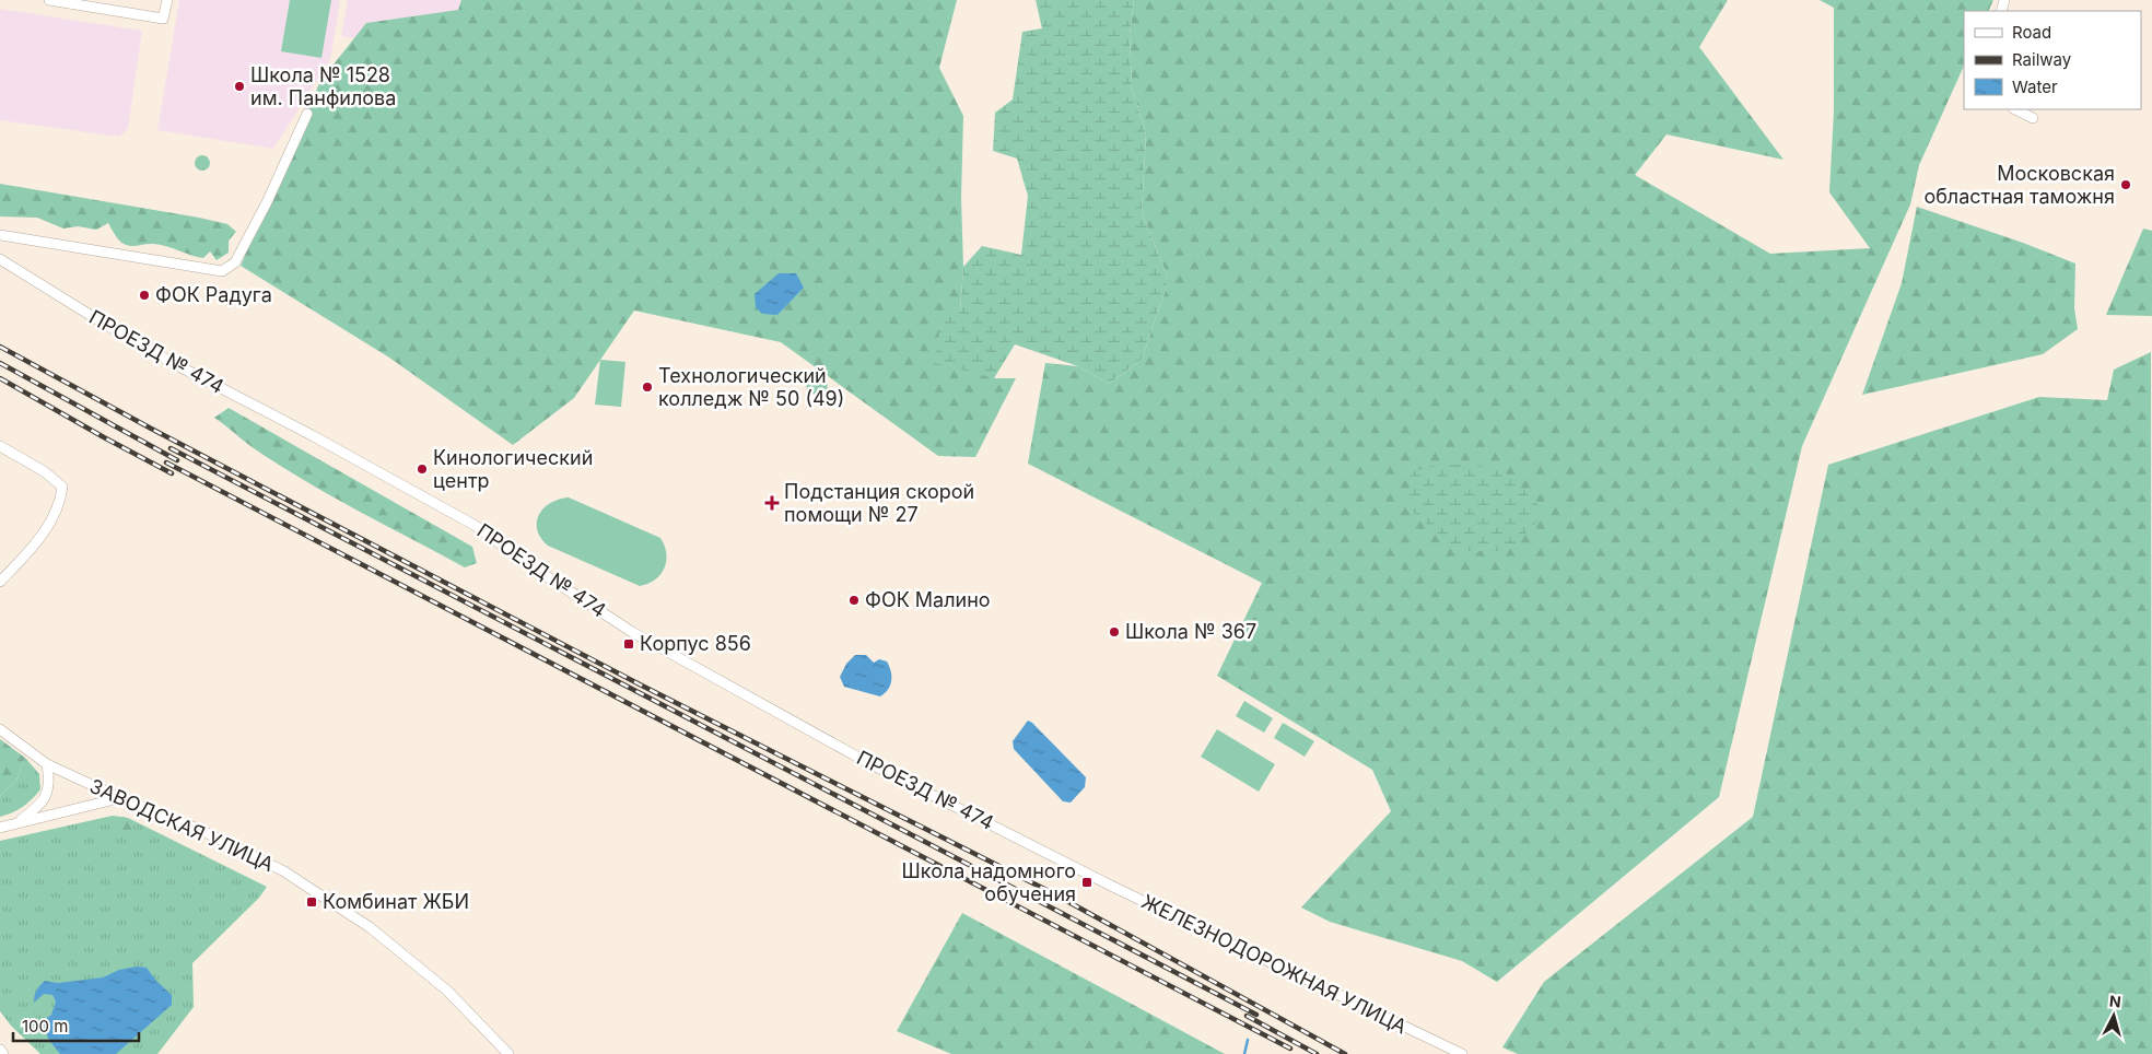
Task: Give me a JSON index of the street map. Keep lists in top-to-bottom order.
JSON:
{
  "streets": {
    "street": ["ПРОЕЗД № 474", "ЗАВОДСКАЯ УЛИЦА", "ЖЕЛЕЗНОДОРОЖНАЯ УЛИЦА"]
  },
  "crossings": [
    ["ПРОЕЗД № 474", "ЖЕЛЕЗНОДОРОЖНАЯ УЛИЦА"]
  ],
  "places": {
    "other": [
      "Школа № 1528 им. Панфилова",
      "Московская областная таможня",
      "ФОК Радуга",
      "Технологический колледж № 50 (49)",
      "Кинологический центр",
      "ФОК Малино",
      "Школа № 367"
    ],
    "health": ["Подстанция скорой помощи № 27"],
    "transit": ["Корпус 856", "Школа надомного обучения", "Комбинат ЖБИ"]
  },
  "legend": ["Road", "Railway", "Water"],
  "scale_bar": "100 m",
  "north": "top"
}
